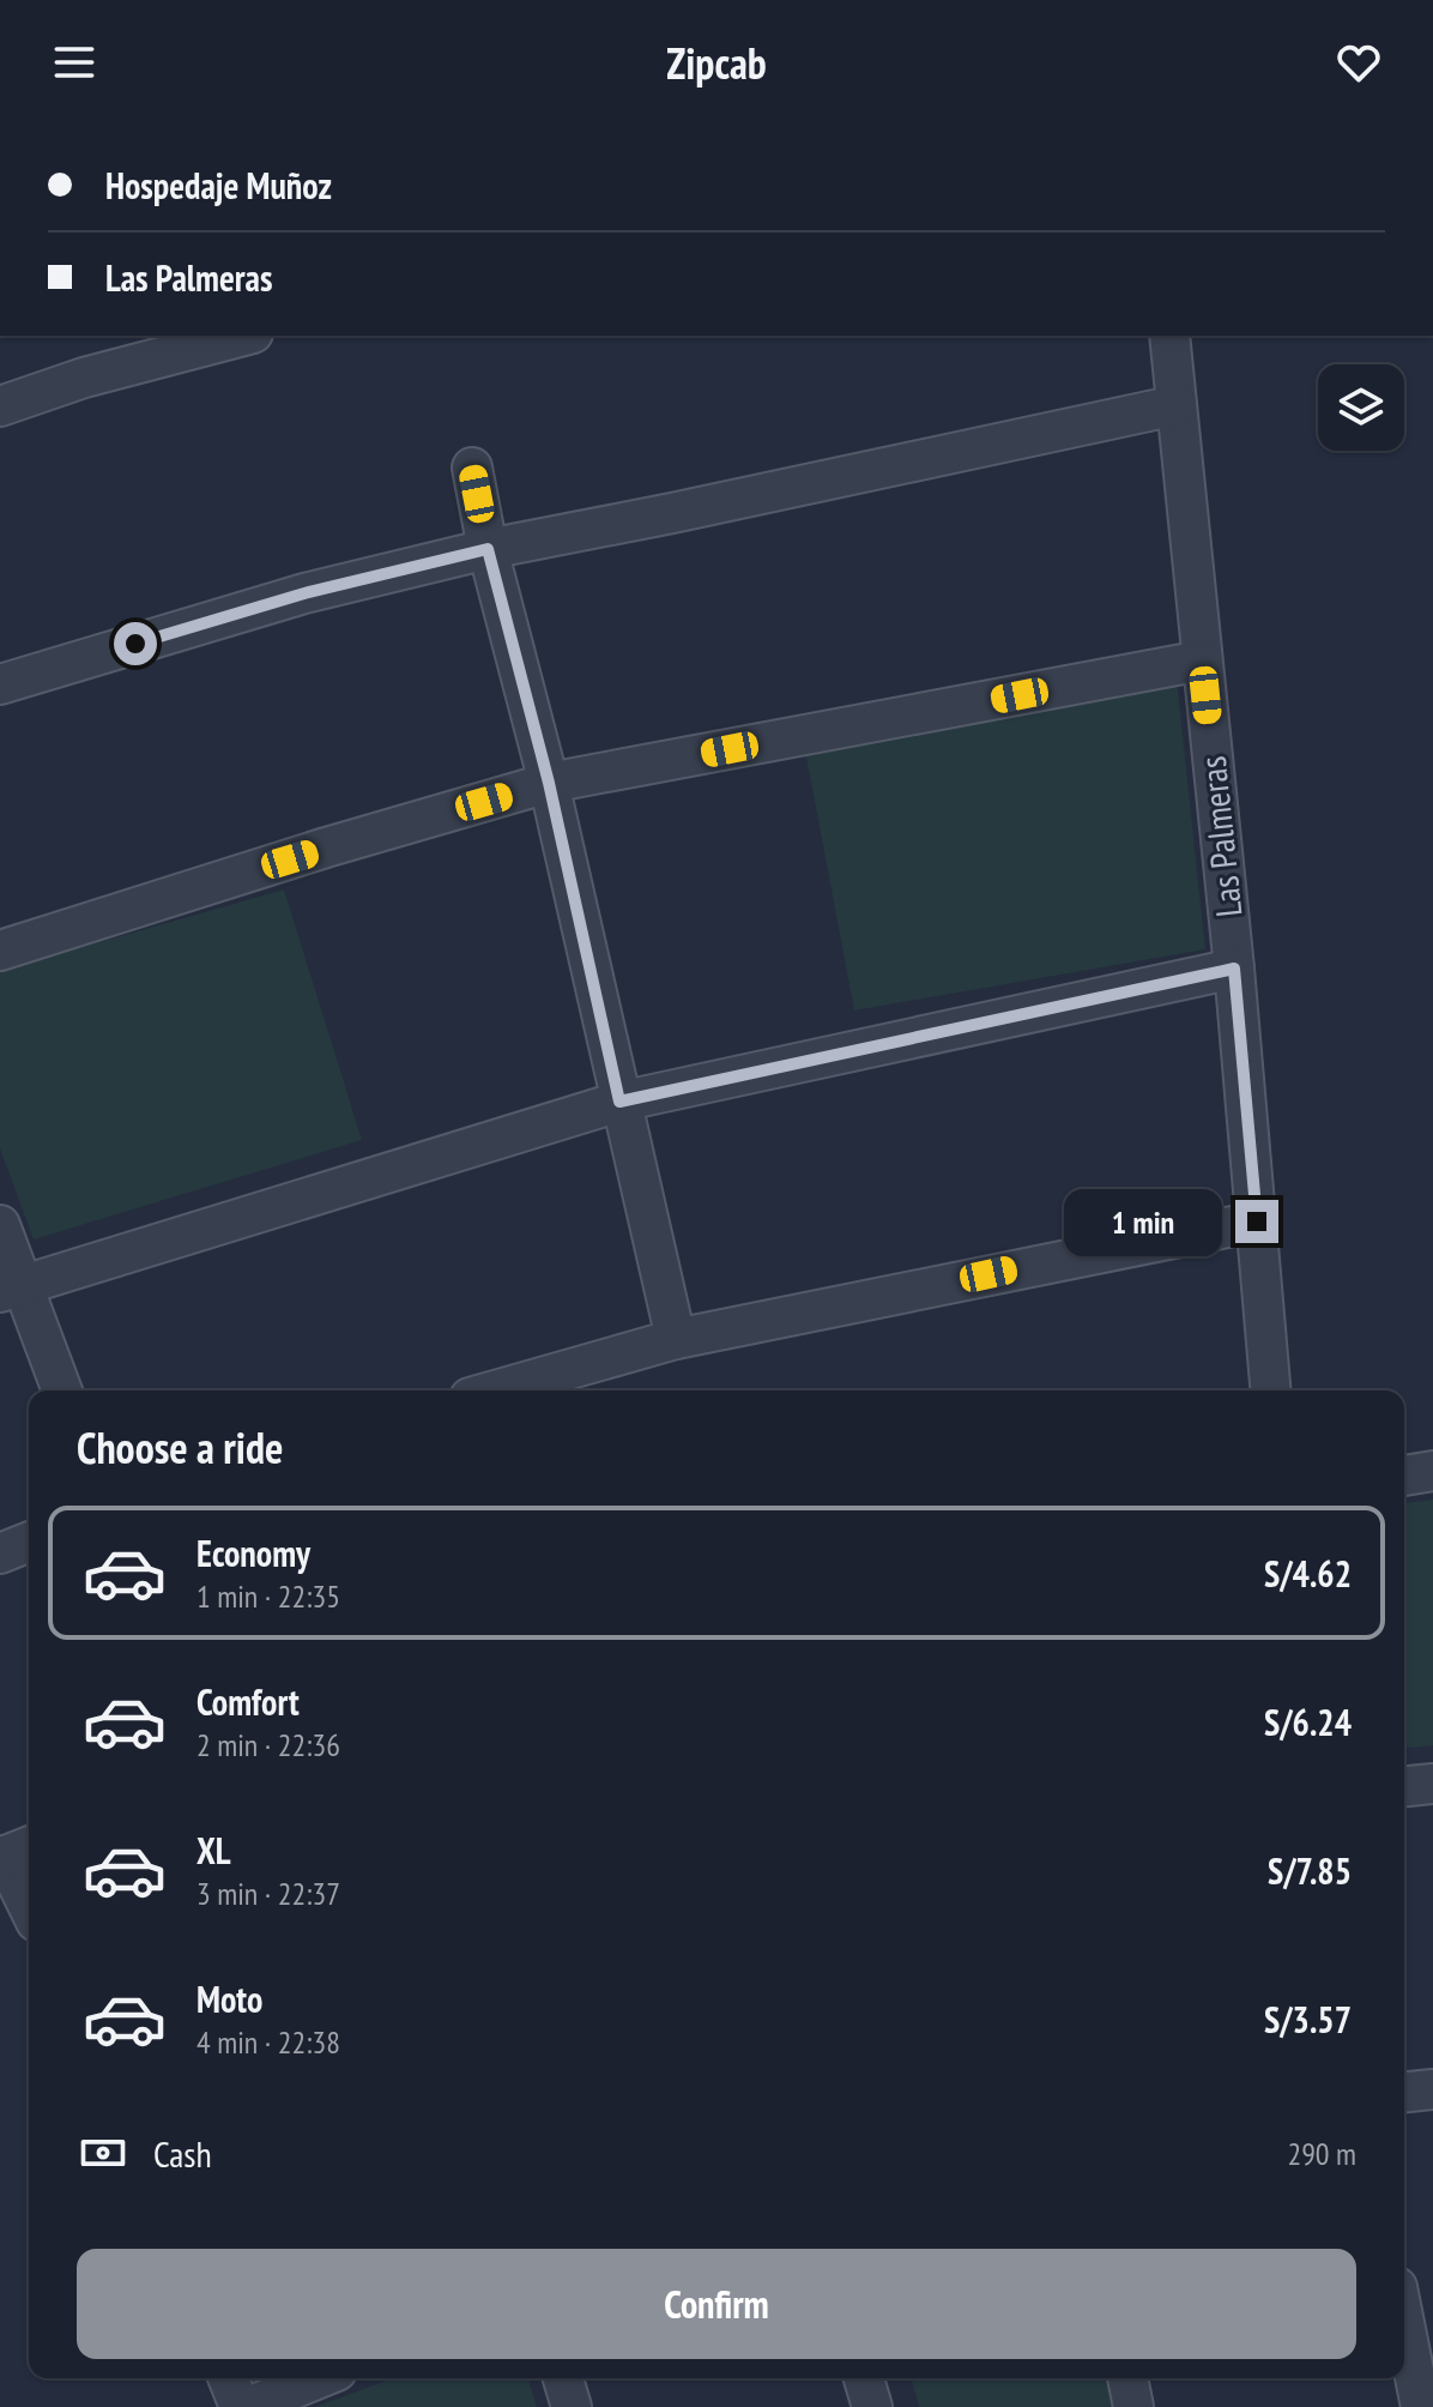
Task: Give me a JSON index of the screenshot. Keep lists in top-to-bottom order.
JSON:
{
  "streets": {
    "street": ["Las Palmeras"]
  },
  "page": {
    "header": "Zipcab",
    "banner": ["Hospedaje Muñoz", "Las Palmeras"],
    "bubble": "1 min",
    "heading": "Choose a ride",
    "list": [
      {
        "name": "Economy",
        "note": "1 min · 22:35",
        "value": "S/4.62"
      },
      {
        "name": "Comfort",
        "note": "2 min · 22:36",
        "value": "S/6.24"
      },
      {
        "name": "XL",
        "note": "3 min · 22:37",
        "value": "S/7.85"
      },
      {
        "name": "Moto",
        "note": "4 min · 22:38",
        "value": "S/3.57"
      }
    ],
    "pay": ["Cash", "290 m"],
    "buttons": "Confirm"
  }
}
